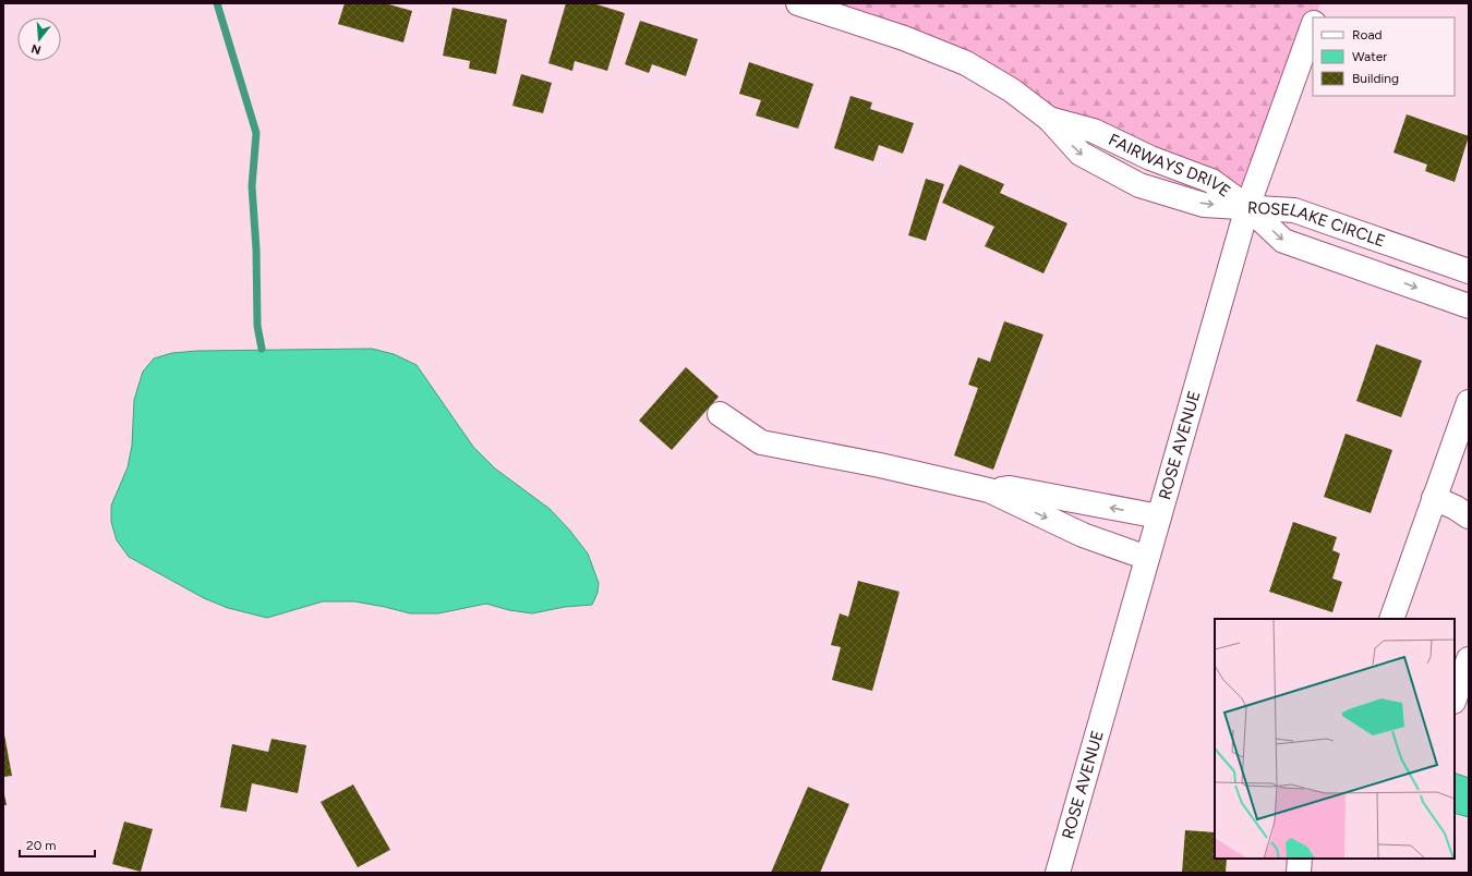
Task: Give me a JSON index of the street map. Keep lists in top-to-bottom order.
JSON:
{
  "streets": {
    "street": ["FAIRWAYS DRIVE", "ROSELAKE CIRCLE", "ROSE AVENUE"]
  },
  "crossings": [
    ["FAIRWAYS DRIVE", "ROSELAKE CIRCLE"],
    ["FAIRWAYS DRIVE", "ROSE AVENUE"],
    ["ROSELAKE CIRCLE", "ROSE AVENUE"]
  ],
  "legend": ["Road", "Water", "Building"],
  "scale_bar": "20 m",
  "north": "bottom"
}
